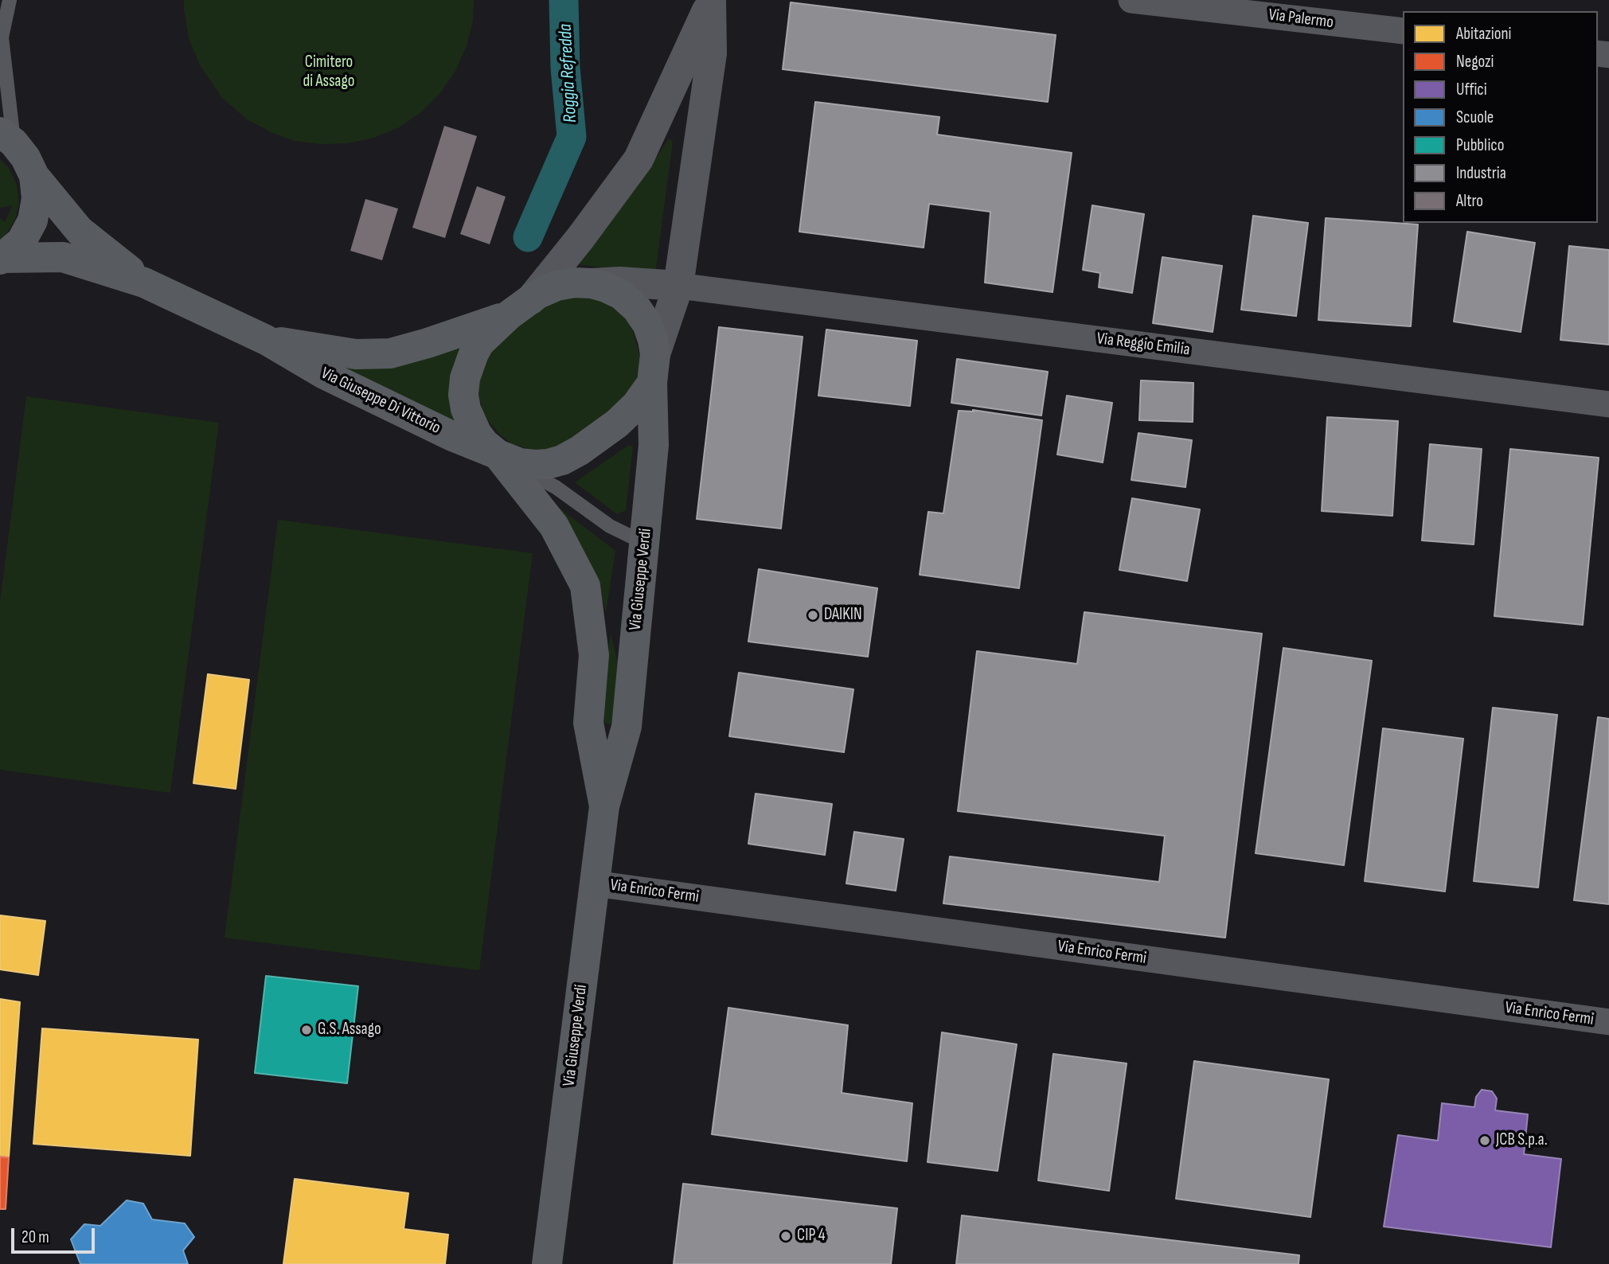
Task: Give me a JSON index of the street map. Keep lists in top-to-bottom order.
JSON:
{
  "streets": {
    "main road": ["Via Giuseppe Di Vittorio", "Via Giuseppe Verdi"],
    "street": ["Via Palermo", "Via Reggio Emilia", "Via Enrico Fermi"]
  },
  "crossings": [
    ["Via Giuseppe Di Vittorio", "Via Giuseppe Verdi"],
    ["Via Giuseppe Verdi", "Via Enrico Fermi"]
  ],
  "water": ["Roggia Refredda"],
  "parks": ["Cimitero di Assago"],
  "places": [
    "DAIKIN",
    "G.S. Assago",
    "JCB S.p.a.",
    "CIP 4"
  ],
  "legend": [
    "Abitazioni",
    "Negozi",
    "Uffici",
    "Scuole",
    "Pubblico",
    "Industria",
    "Altro"
  ],
  "scale_bar": "20 m"
}
